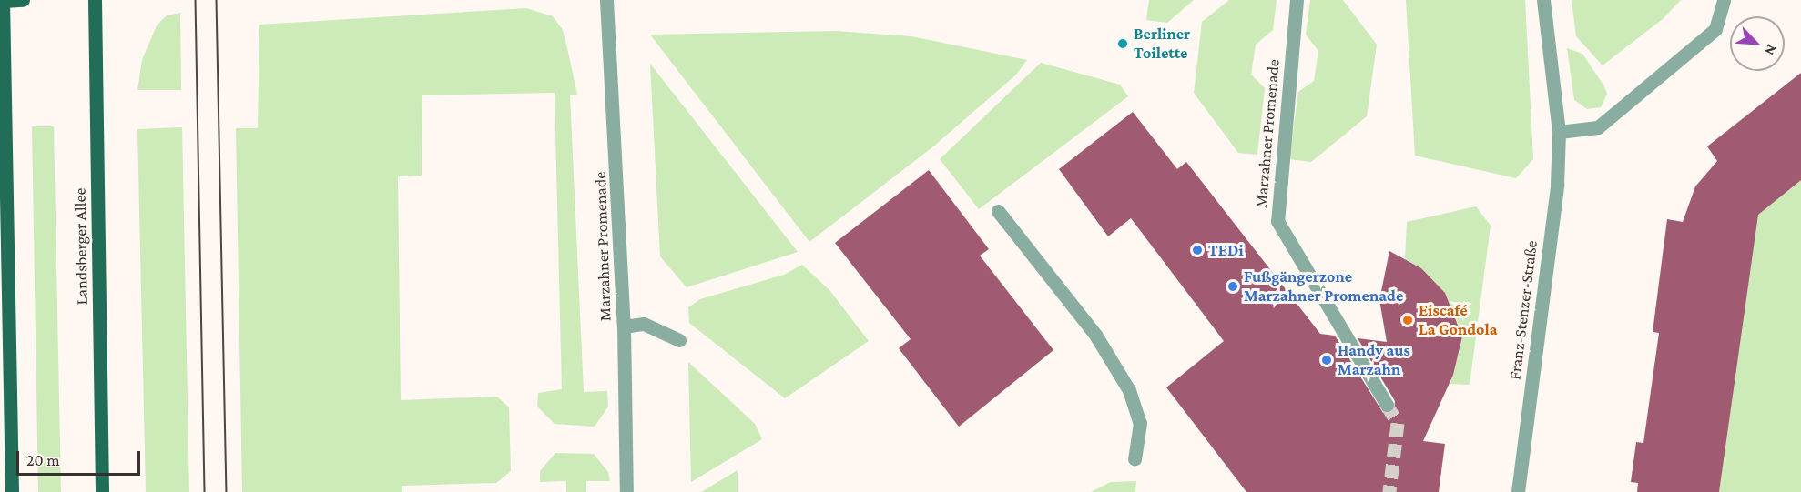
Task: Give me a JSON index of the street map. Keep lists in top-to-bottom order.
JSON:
{
  "streets": {
    "main road": ["Landsberger Allee"],
    "street": ["Marzahner Promenade", "Franz-Stenzer-Straße"]
  },
  "places": [
    "Berliner Toilette",
    "TEDi",
    "Fußgängerzone Marzahner Promenade",
    "Eiscafé La Gondola",
    "Handy aus Marzahn"
  ],
  "scale_bar": "20 m",
  "north": "bottom right"
}
